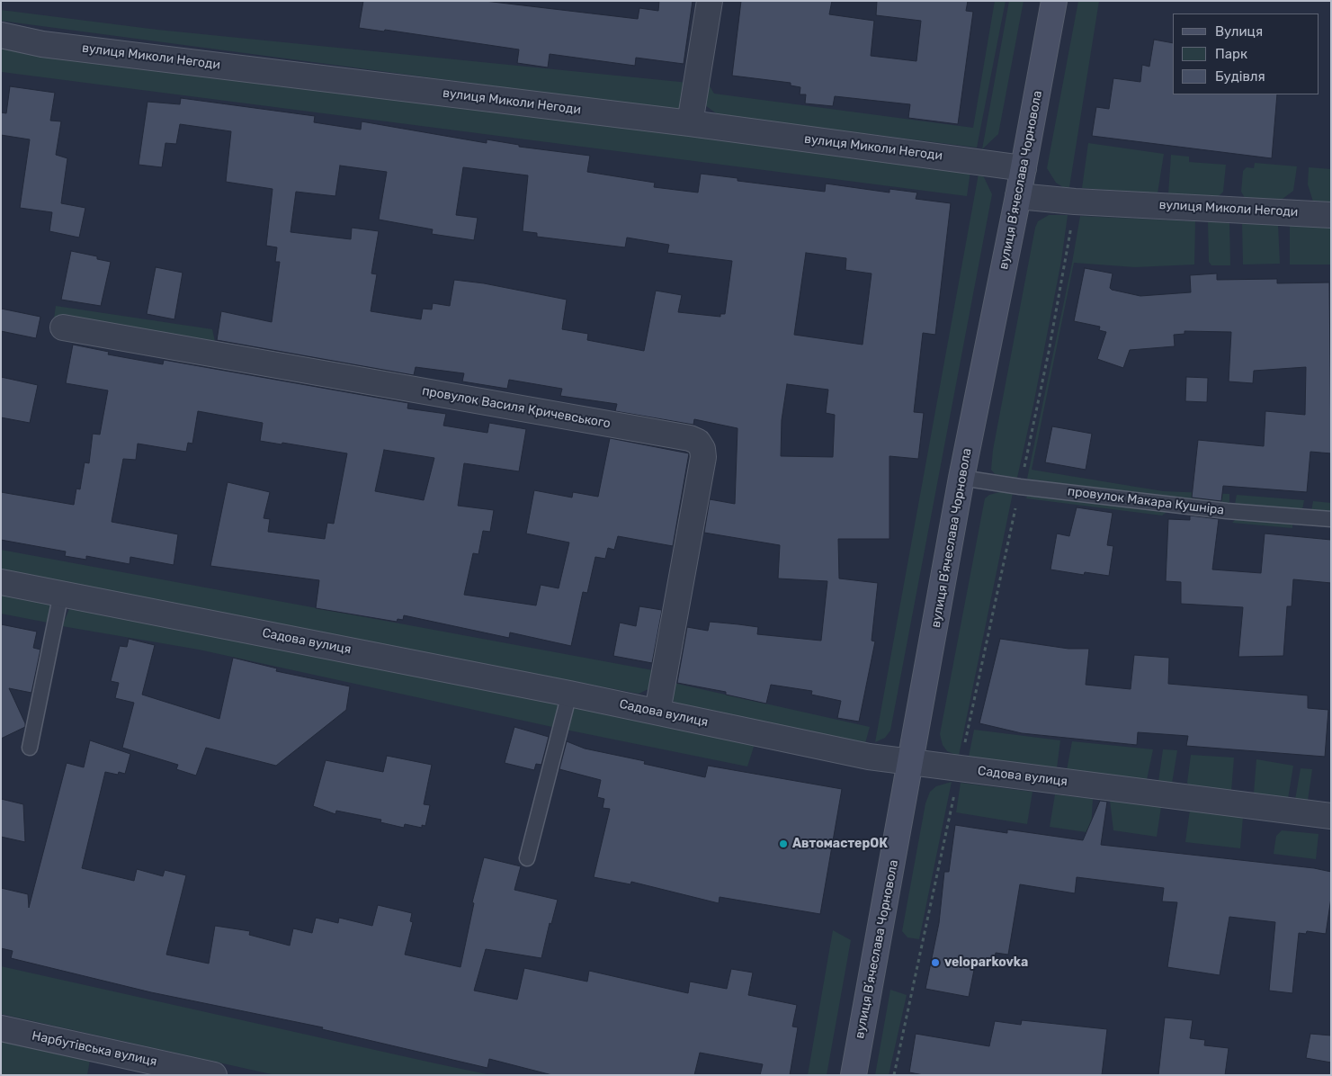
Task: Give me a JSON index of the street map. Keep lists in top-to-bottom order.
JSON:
{
  "streets": {
    "main road": ["вулиця Вʼячеслава Чорновола"],
    "street": [
      "вулиця Миколи Негоди",
      "провулок Василя Кричевського",
      "Садова вулиця",
      "Нарбутівська вулиця"
    ],
    "lane": ["провулок Макара Кушніра"]
  },
  "crossings": [
    ["вулиця Миколи Негоди", "вулиця Вʼячеслава Чорновола"],
    ["вулиця Вʼячеслава Чорновола", "провулок Макара Кушніра"],
    ["вулиця Вʼячеслава Чорновола", "Садова вулиця"],
    ["провулок Василя Кричевського", "Садова вулиця"]
  ],
  "places": ["АвтомастерОК", "veloparkovka"],
  "legend": ["Вулиця", "Парк", "Будівля"]
}
